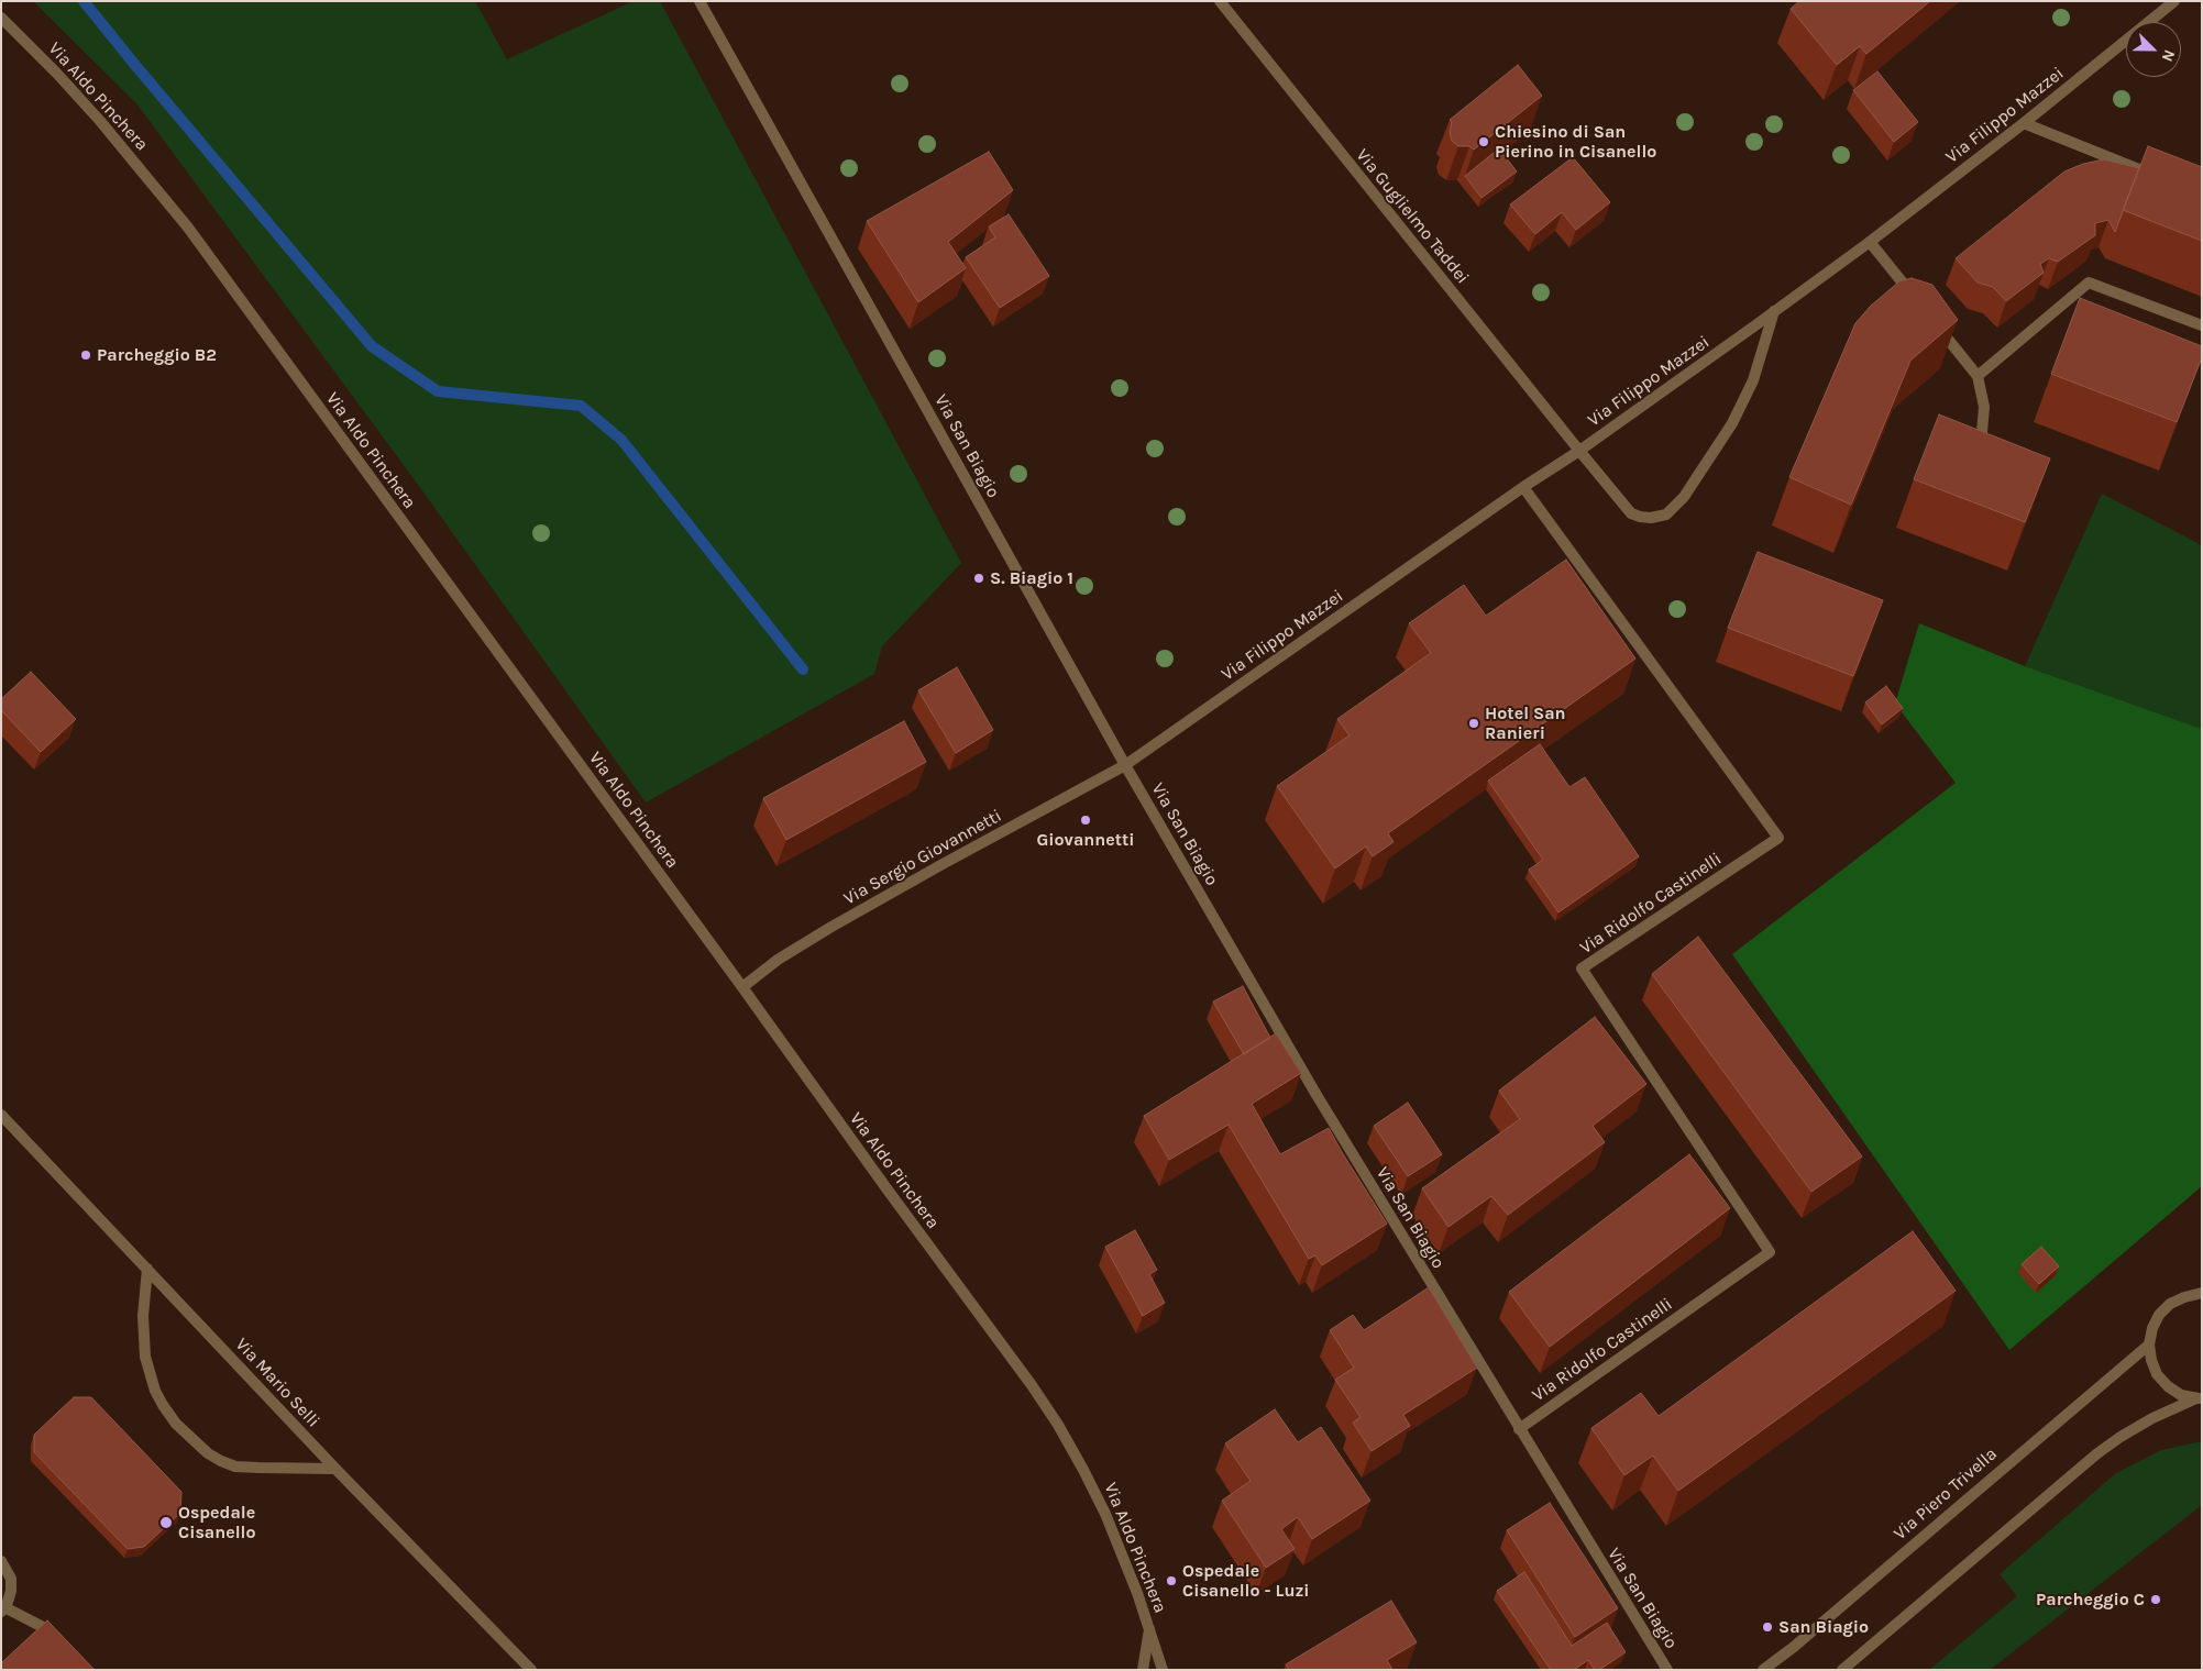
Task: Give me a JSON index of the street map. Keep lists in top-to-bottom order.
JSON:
{
  "streets": {
    "street": [
      "Via Aldo Pinchera",
      "Via Filippo Mazzei",
      "Via Guglielmo Taddei",
      "Via San Biagio",
      "Via Sergio Giovannetti",
      "Via Ridolfo Castinelli",
      "Via Mario Selli",
      "Via Piero Trivella"
    ]
  },
  "crossings": [
    ["Via Aldo Pinchera", "Via Sergio Giovannetti"],
    ["Via Filippo Mazzei", "Via Guglielmo Taddei"],
    ["Via Filippo Mazzei", "Via San Biagio"],
    ["Via Filippo Mazzei", "Via Sergio Giovannetti"],
    ["Via Filippo Mazzei", "Via Ridolfo Castinelli"],
    ["Via San Biagio", "Via Sergio Giovannetti"],
    ["Via San Biagio", "Via Ridolfo Castinelli"]
  ],
  "places": [
    "Chiesino di San Pierino in Cisanello",
    "Parcheggio B2",
    "S. Biagio 1",
    "Hotel San Ranieri",
    "Giovannetti",
    "Ospedale Cisanello",
    "Ospedale Cisanello - Luzi",
    "Parcheggio C",
    "San Biagio"
  ],
  "north": "bottom right"
}
